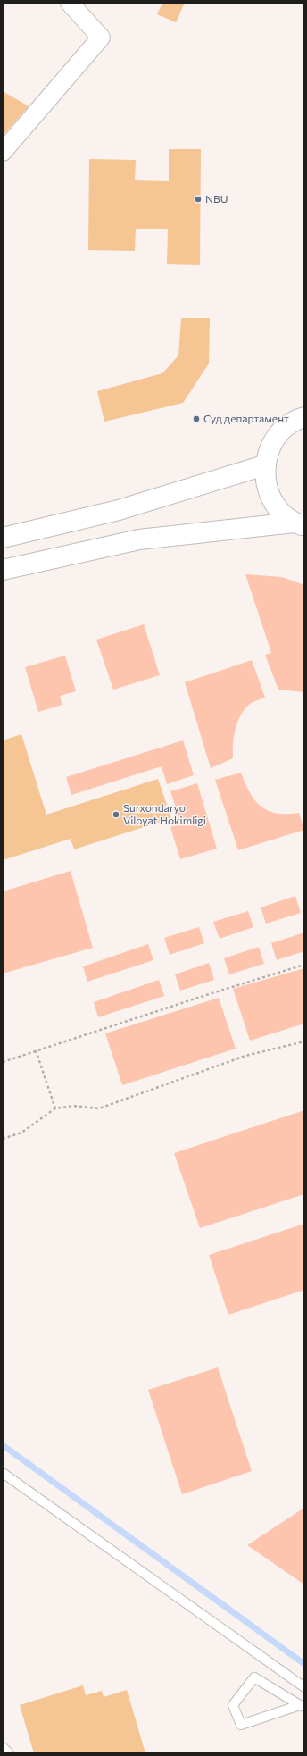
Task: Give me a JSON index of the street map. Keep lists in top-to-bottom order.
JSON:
{
  "places": ["NBU", "Суд департамент", "Surxondaryo Viloyat Hokimligi"]
}
